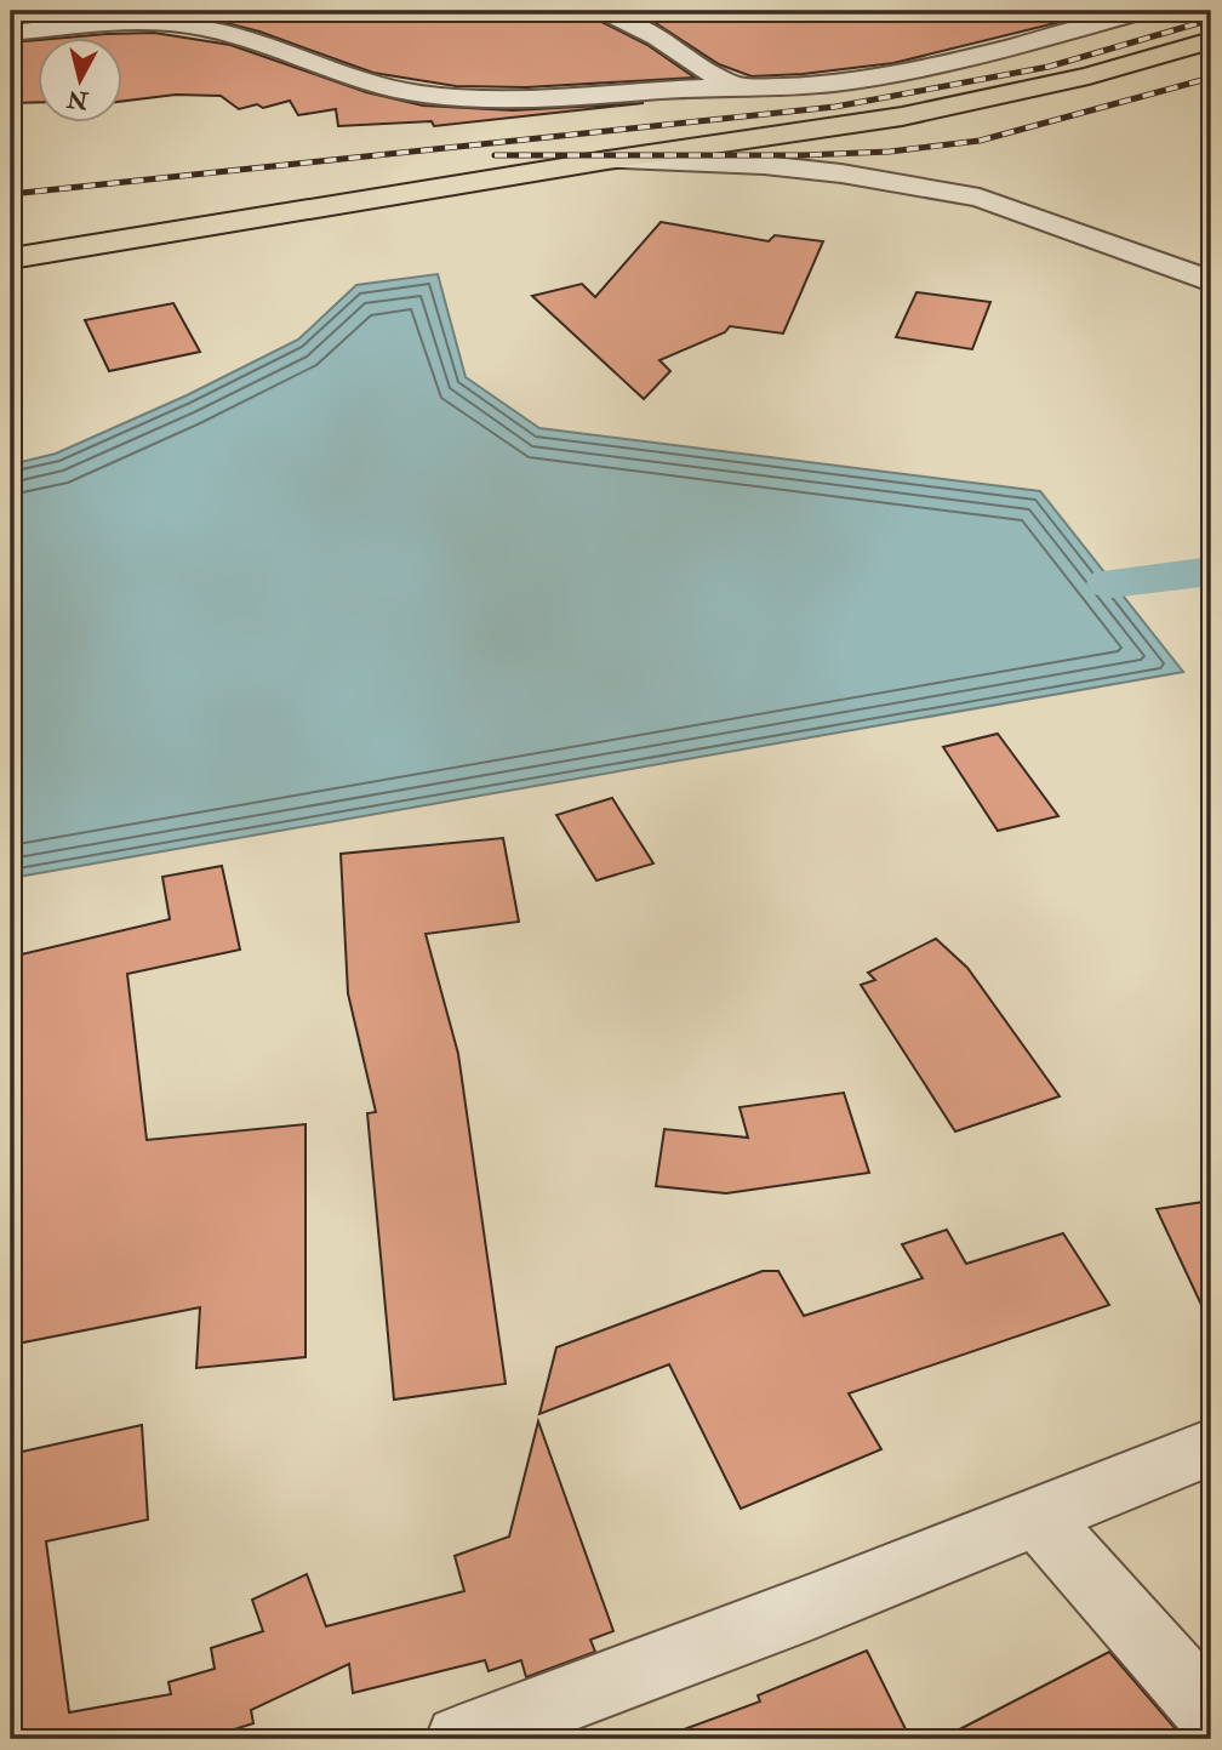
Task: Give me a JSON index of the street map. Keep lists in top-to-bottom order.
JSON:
{
  "north": "bottom"
}
